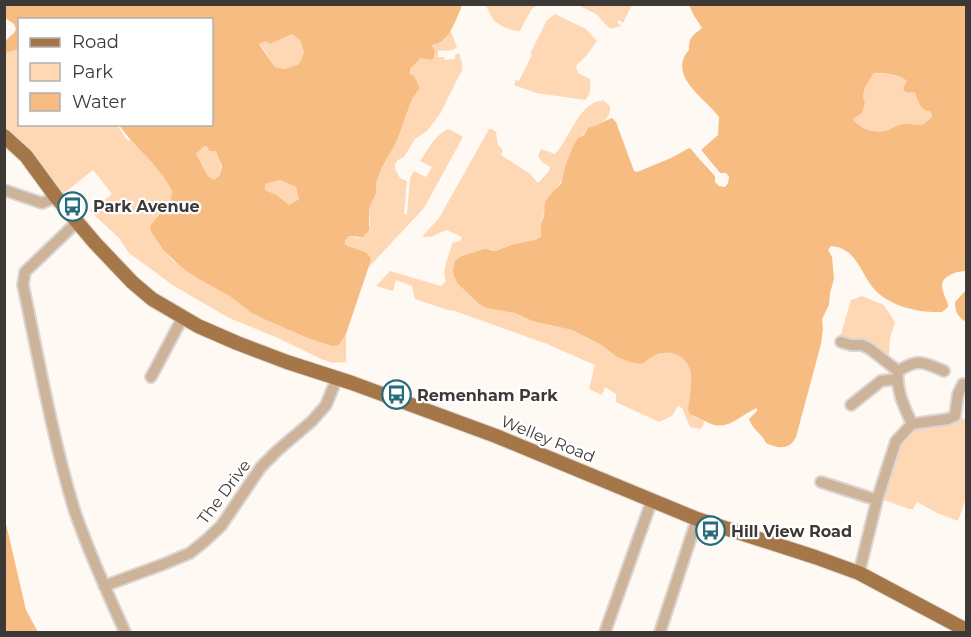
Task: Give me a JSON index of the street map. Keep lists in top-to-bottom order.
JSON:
{
  "streets": {
    "main road": ["Welley Road"],
    "street": ["The Drive"]
  },
  "crossings": [
    ["Welley Road", "The Drive"]
  ],
  "places": {
    "bus stop": ["Park Avenue", "Remenham Park", "Hill View Road"]
  },
  "legend": ["Road", "Park", "Water"]
}
